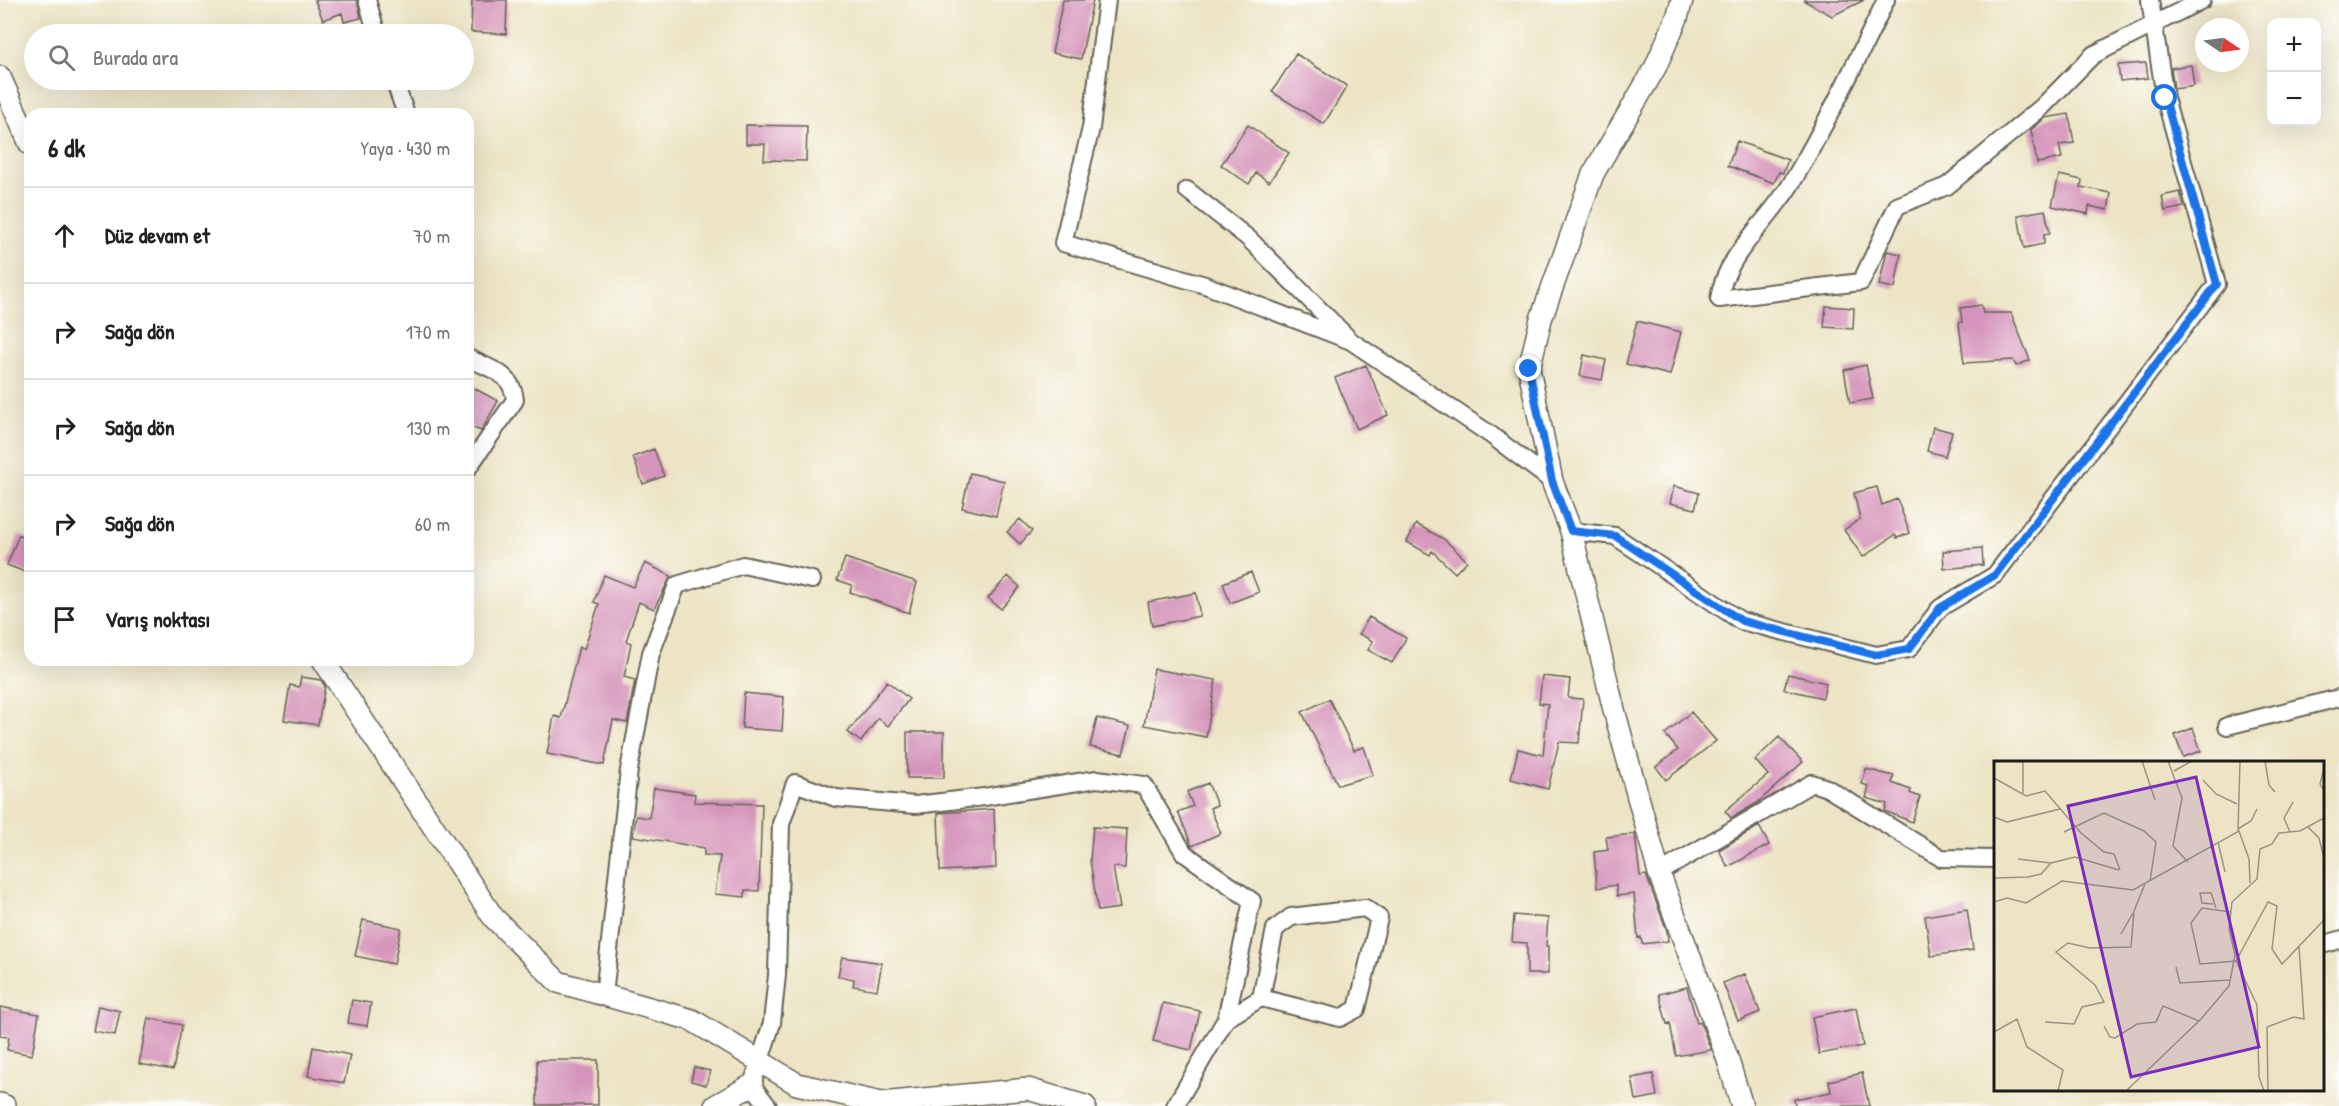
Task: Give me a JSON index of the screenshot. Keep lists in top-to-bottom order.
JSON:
{
  "north": "right",
  "page": {
    "map_buttons": ["+", "−"],
    "search": "Burada ara",
    "heading": ["6 dk", "Yaya · 430 m"],
    "list": [
      ["Düz devam et", "70 m"],
      ["Sağa dön", "170 m"],
      ["Sağa dön", "130 m"],
      ["Sağa dön", "60 m"],
      "Varış noktası"
    ]
  }
}
